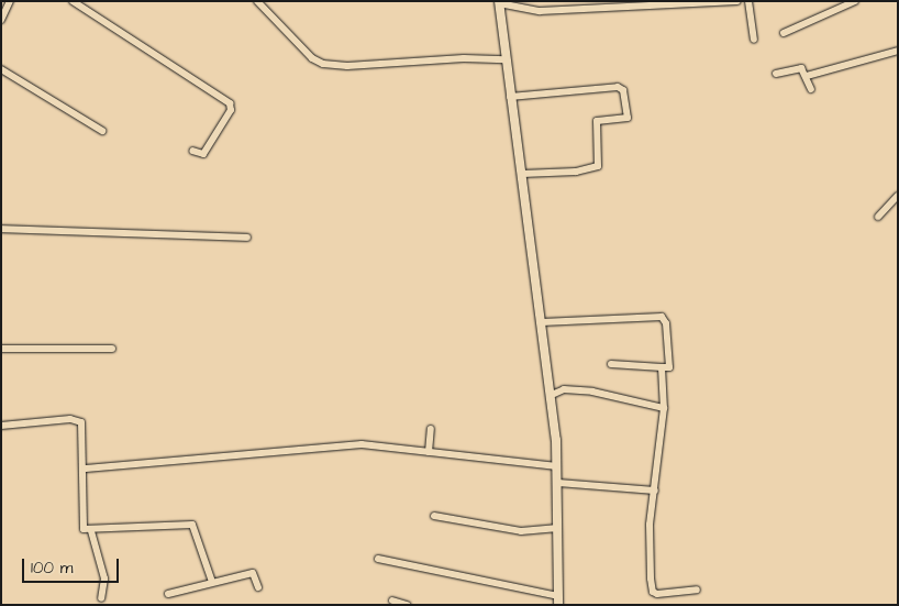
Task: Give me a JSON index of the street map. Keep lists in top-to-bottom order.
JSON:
{
  "scale_bar": "100 m"
}
